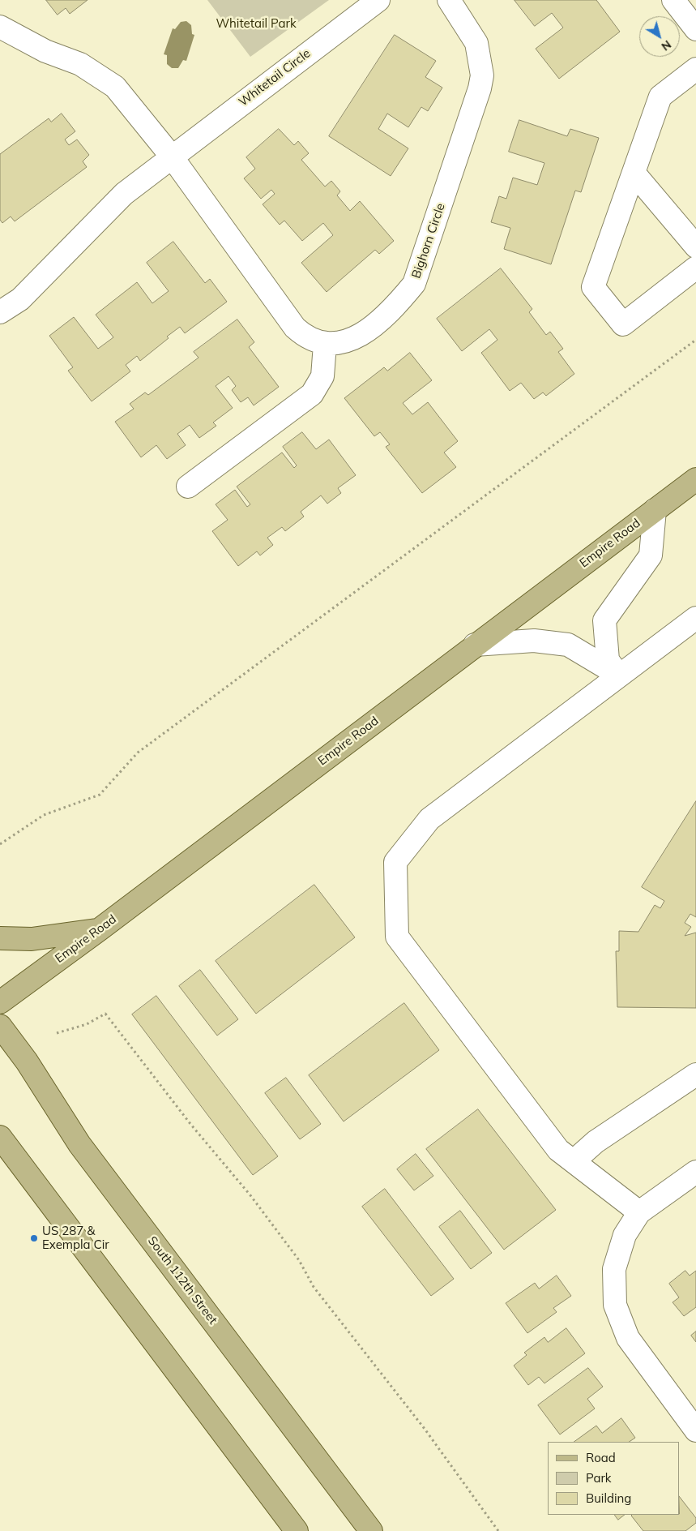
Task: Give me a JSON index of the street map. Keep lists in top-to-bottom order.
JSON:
{
  "streets": {
    "main road": ["Empire Road", "South 112th Street"],
    "street": ["Whitetail Circle", "Bighorn Circle"]
  },
  "crossings": [
    ["Whitetail Circle", "Bighorn Circle"]
  ],
  "parks": ["Whitetail Park"],
  "places": ["US 287 & Exempla Cir"],
  "legend": ["Road", "Park", "Building"],
  "north": "bottom right"
}
